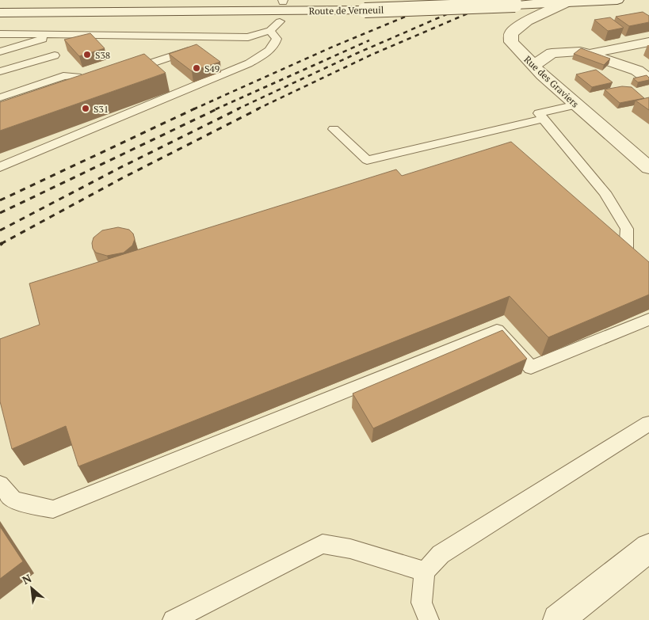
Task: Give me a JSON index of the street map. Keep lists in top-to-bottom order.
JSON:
{
  "streets": {
    "main road": ["Route de Verneuil", "Rue des Graviers"]
  },
  "crossings": [
    ["Route de Verneuil", "Rue des Graviers"]
  ],
  "places": ["S38", "S49", "S31"],
  "north": "top left"
}
